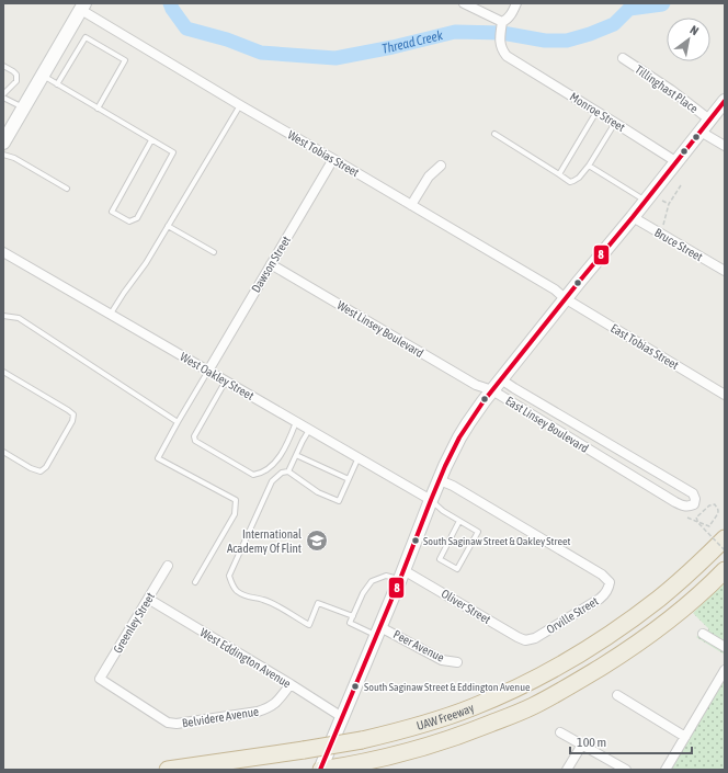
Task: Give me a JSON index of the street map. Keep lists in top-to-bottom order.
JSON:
{
  "streets": {
    "highway": ["UAW Freeway"],
    "street": [
      "Tillinghast Place",
      "Monroe Street",
      "West Tobias Street",
      "Bruce Street",
      "Dawson Street",
      "West Linsey Boulevard",
      "East Tobias Street",
      "West Oakley Street",
      "East Linsey Boulevard",
      "Oliver Street",
      "Orville Street",
      "Greenley Street",
      "Peer Avenue",
      "West Eddington Avenue",
      "Belvidere Avenue"
    ]
  },
  "crossings": [
    ["West Tobias Street", "Dawson Street"],
    ["West Tobias Street", "East Tobias Street"],
    ["Dawson Street", "West Linsey Boulevard"],
    ["Dawson Street", "West Oakley Street"],
    ["West Linsey Boulevard", "East Linsey Boulevard"],
    ["Oliver Street", "Orville Street"],
    ["Greenley Street", "West Eddington Avenue"],
    ["Greenley Street", "Belvidere Avenue"],
    ["West Eddington Avenue", "Belvidere Avenue"]
  ],
  "water": ["Thread Creek"],
  "places": {
    "school or university": ["International Academy Of Flint"],
    "other": ["South Saginaw Street & Oakley Street", "South Saginaw Street & Eddington Avenue"]
  },
  "lines": ["transit line 8"],
  "scale_bar": "100 m",
  "north": "top right"
}
